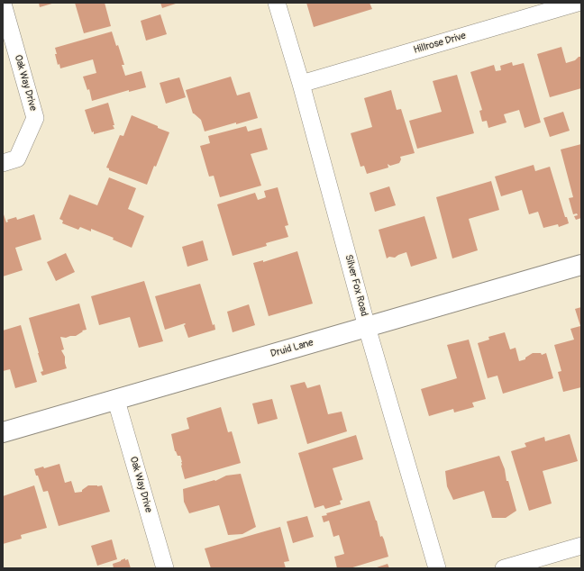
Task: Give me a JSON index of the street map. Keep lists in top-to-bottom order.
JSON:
{
  "streets": {
    "street": [
      "Hillrose Drive",
      "Oak Way Drive",
      "Silver Fox Road",
      "Druid Lane"
    ]
  },
  "crossings": [
    ["Hillrose Drive", "Silver Fox Road"],
    ["Oak Way Drive", "Druid Lane"],
    ["Silver Fox Road", "Druid Lane"]
  ]
}
